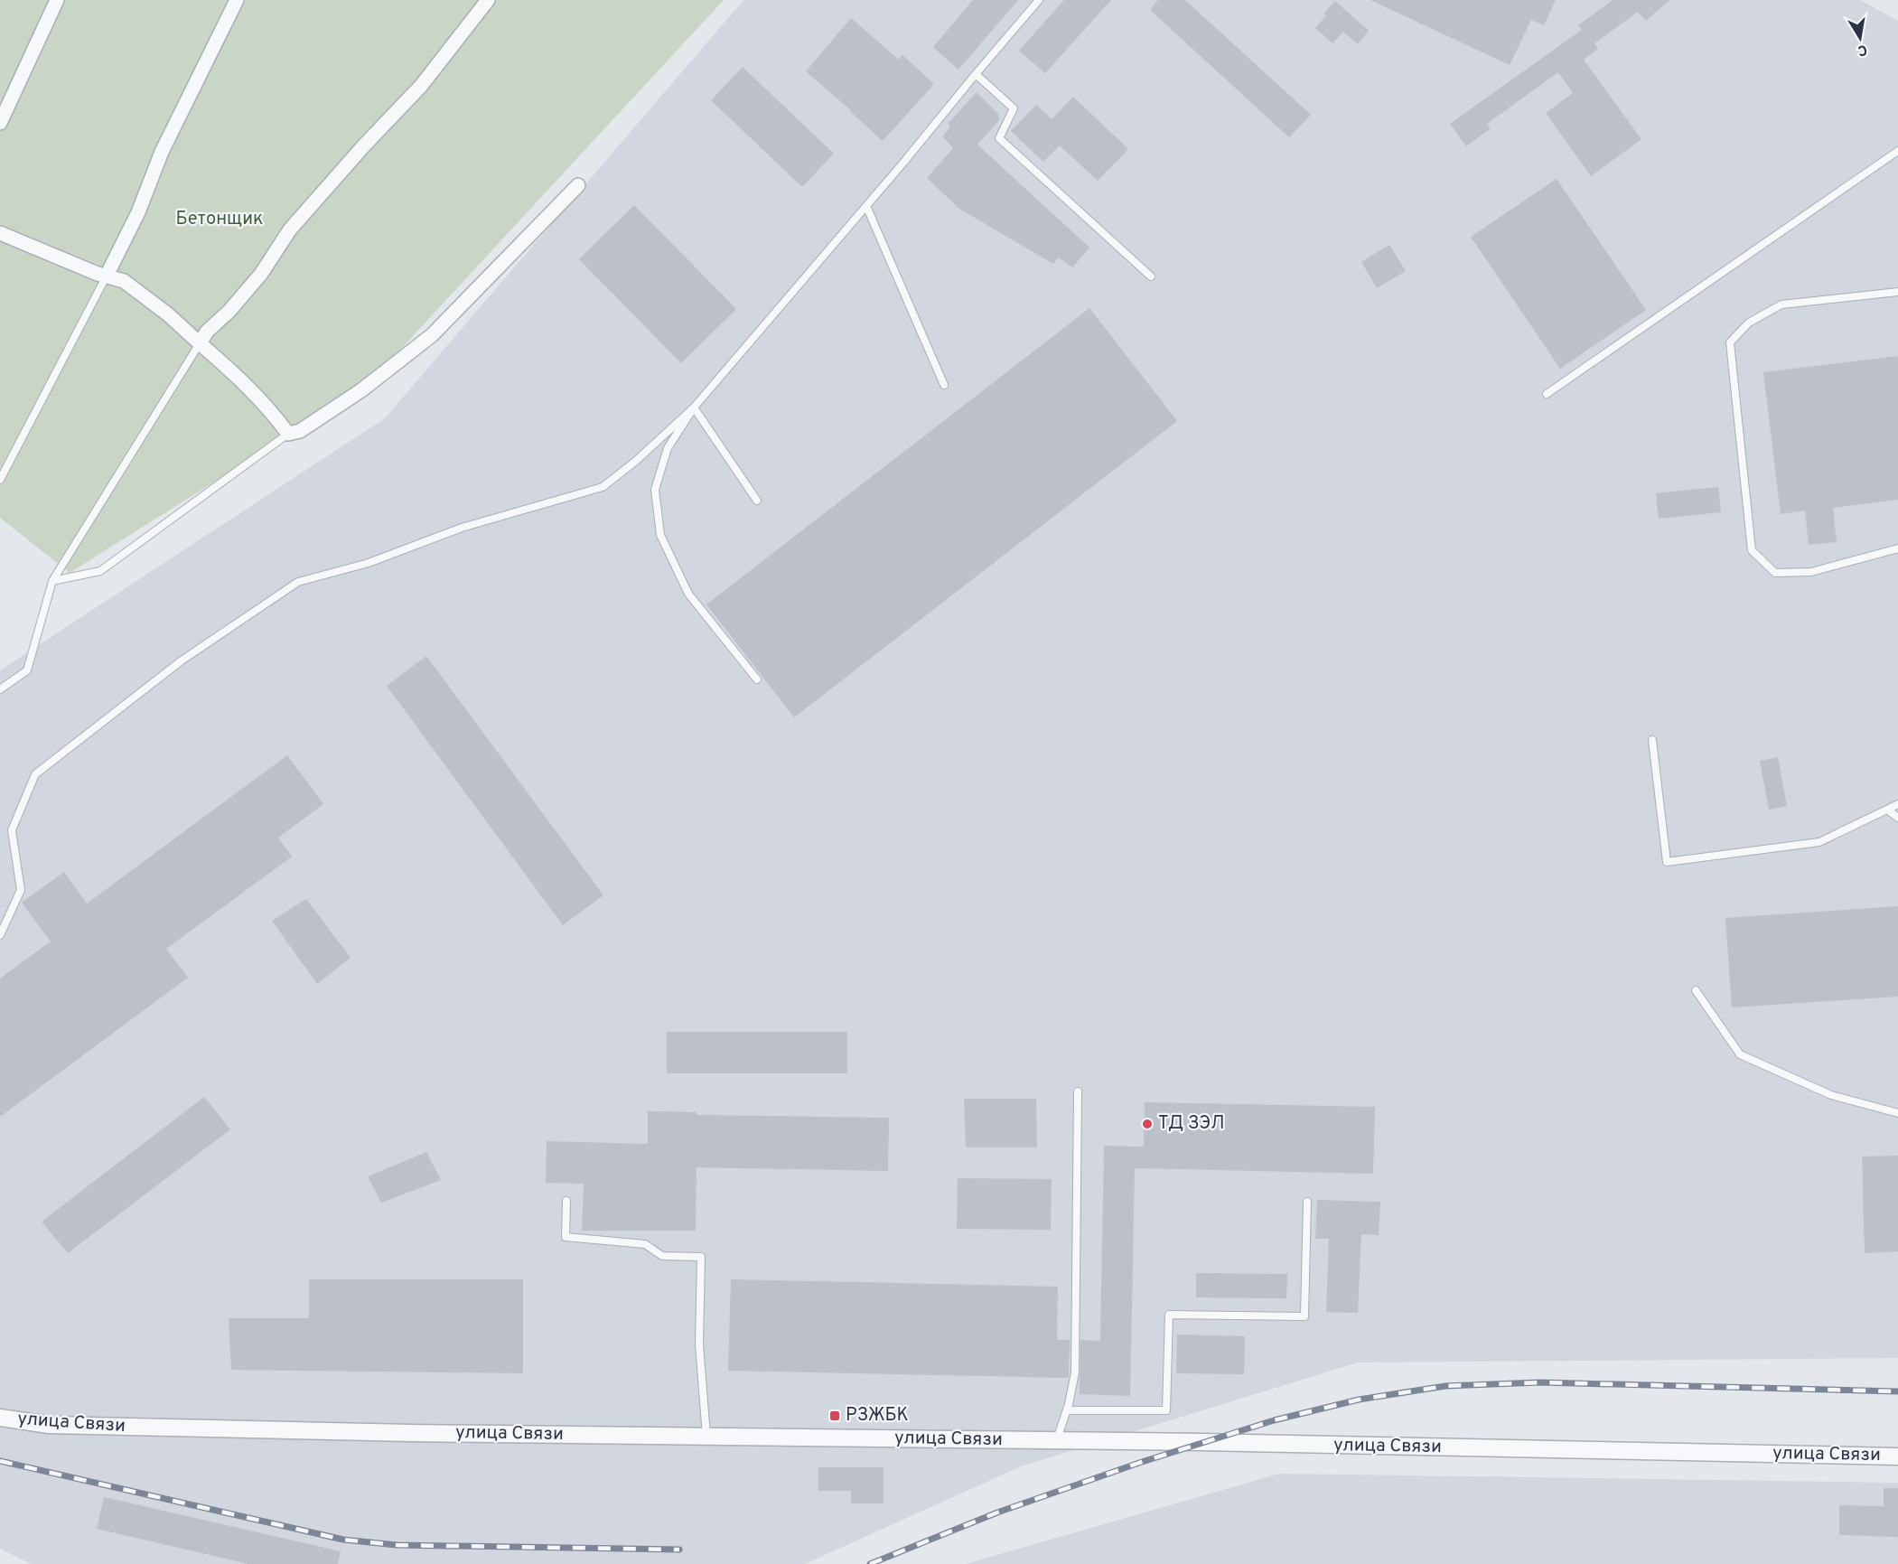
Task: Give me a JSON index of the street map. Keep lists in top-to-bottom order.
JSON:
{
  "streets": {
    "street": ["улица Связи"]
  },
  "parks": ["Бетонщик"],
  "places": {
    "other": ["ТД ЗЭЛ"],
    "transit": ["РЗЖБК"]
  },
  "north": "bottom"
}
